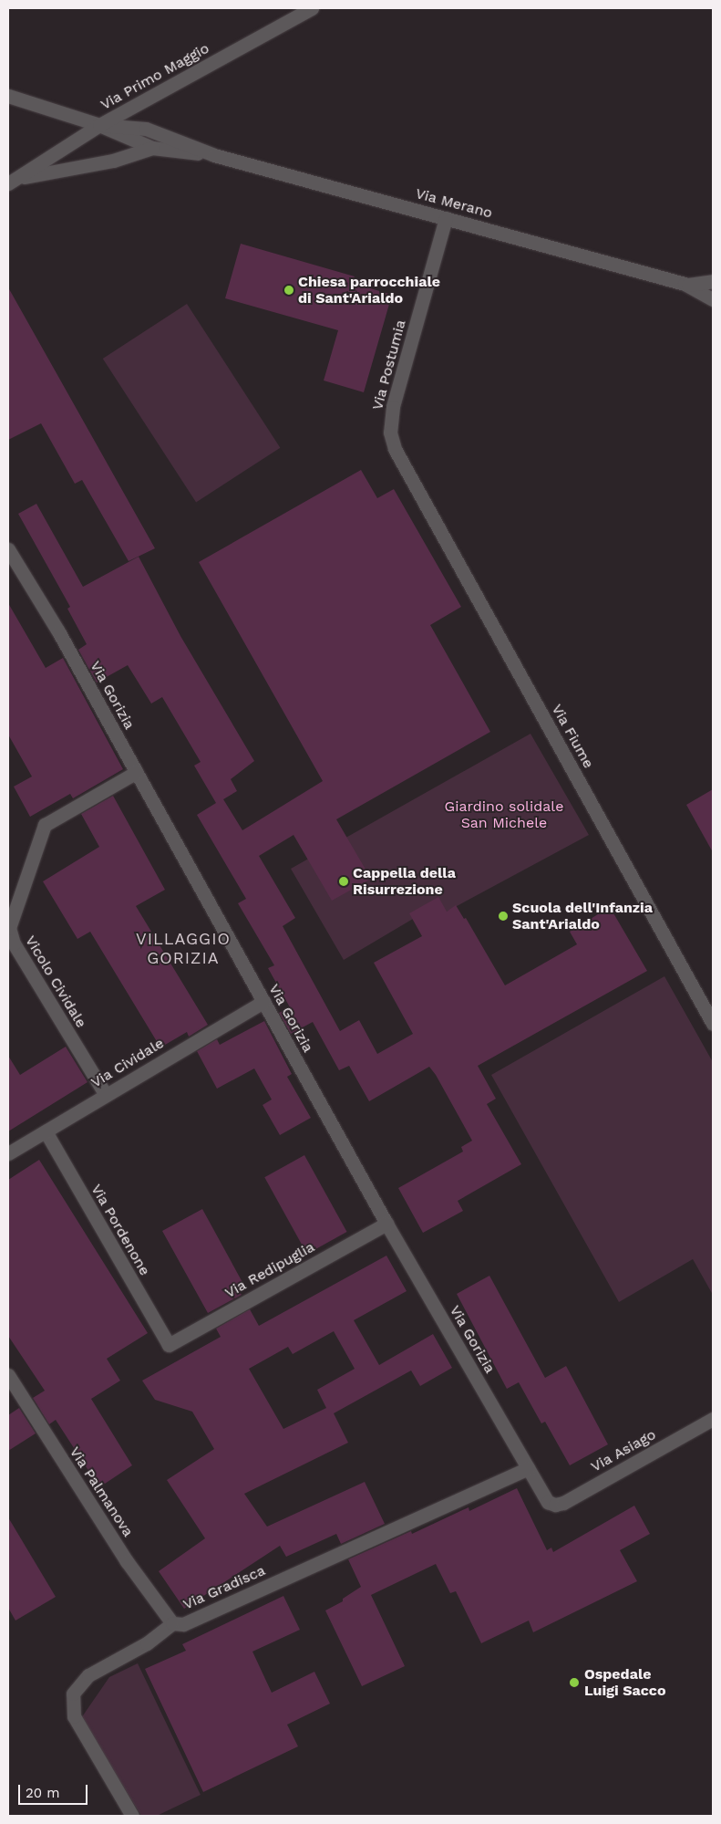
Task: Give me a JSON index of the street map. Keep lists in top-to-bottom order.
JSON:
{
  "streets": {
    "street": [
      "Via Primo Maggio",
      "Via Merano",
      "Via Postumia",
      "Via Gorizia",
      "Via Fiume",
      "Vicolo Cividale",
      "Via Cividale",
      "Via Pordenone",
      "Via Redipuglia",
      "Via Asiago",
      "Via Palmanova",
      "Via Gradisca"
    ]
  },
  "crossings": [
    ["Via Merano", "Via Postumia"],
    ["Via Postumia", "Via Fiume"],
    ["Via Gorizia", "Vicolo Cividale"],
    ["Via Gorizia", "Via Cividale"],
    ["Via Gorizia", "Via Redipuglia"],
    ["Via Gorizia", "Via Asiago"],
    ["Via Gorizia", "Via Gradisca"],
    ["Vicolo Cividale", "Via Cividale"],
    ["Via Cividale", "Via Pordenone"],
    ["Via Pordenone", "Via Redipuglia"],
    ["Via Palmanova", "Via Gradisca"]
  ],
  "districts": ["VILLAGGIO GORIZIA"],
  "parks": ["Giardino solidale San Michele"],
  "places": [
    "Chiesa parrocchiale di Sant'Arialdo",
    "Cappella della Risurrezione",
    "Scuola dell'Infanzia Sant'Arialdo",
    "Ospedale Luigi Sacco"
  ],
  "scale_bar": "20 m"
}
